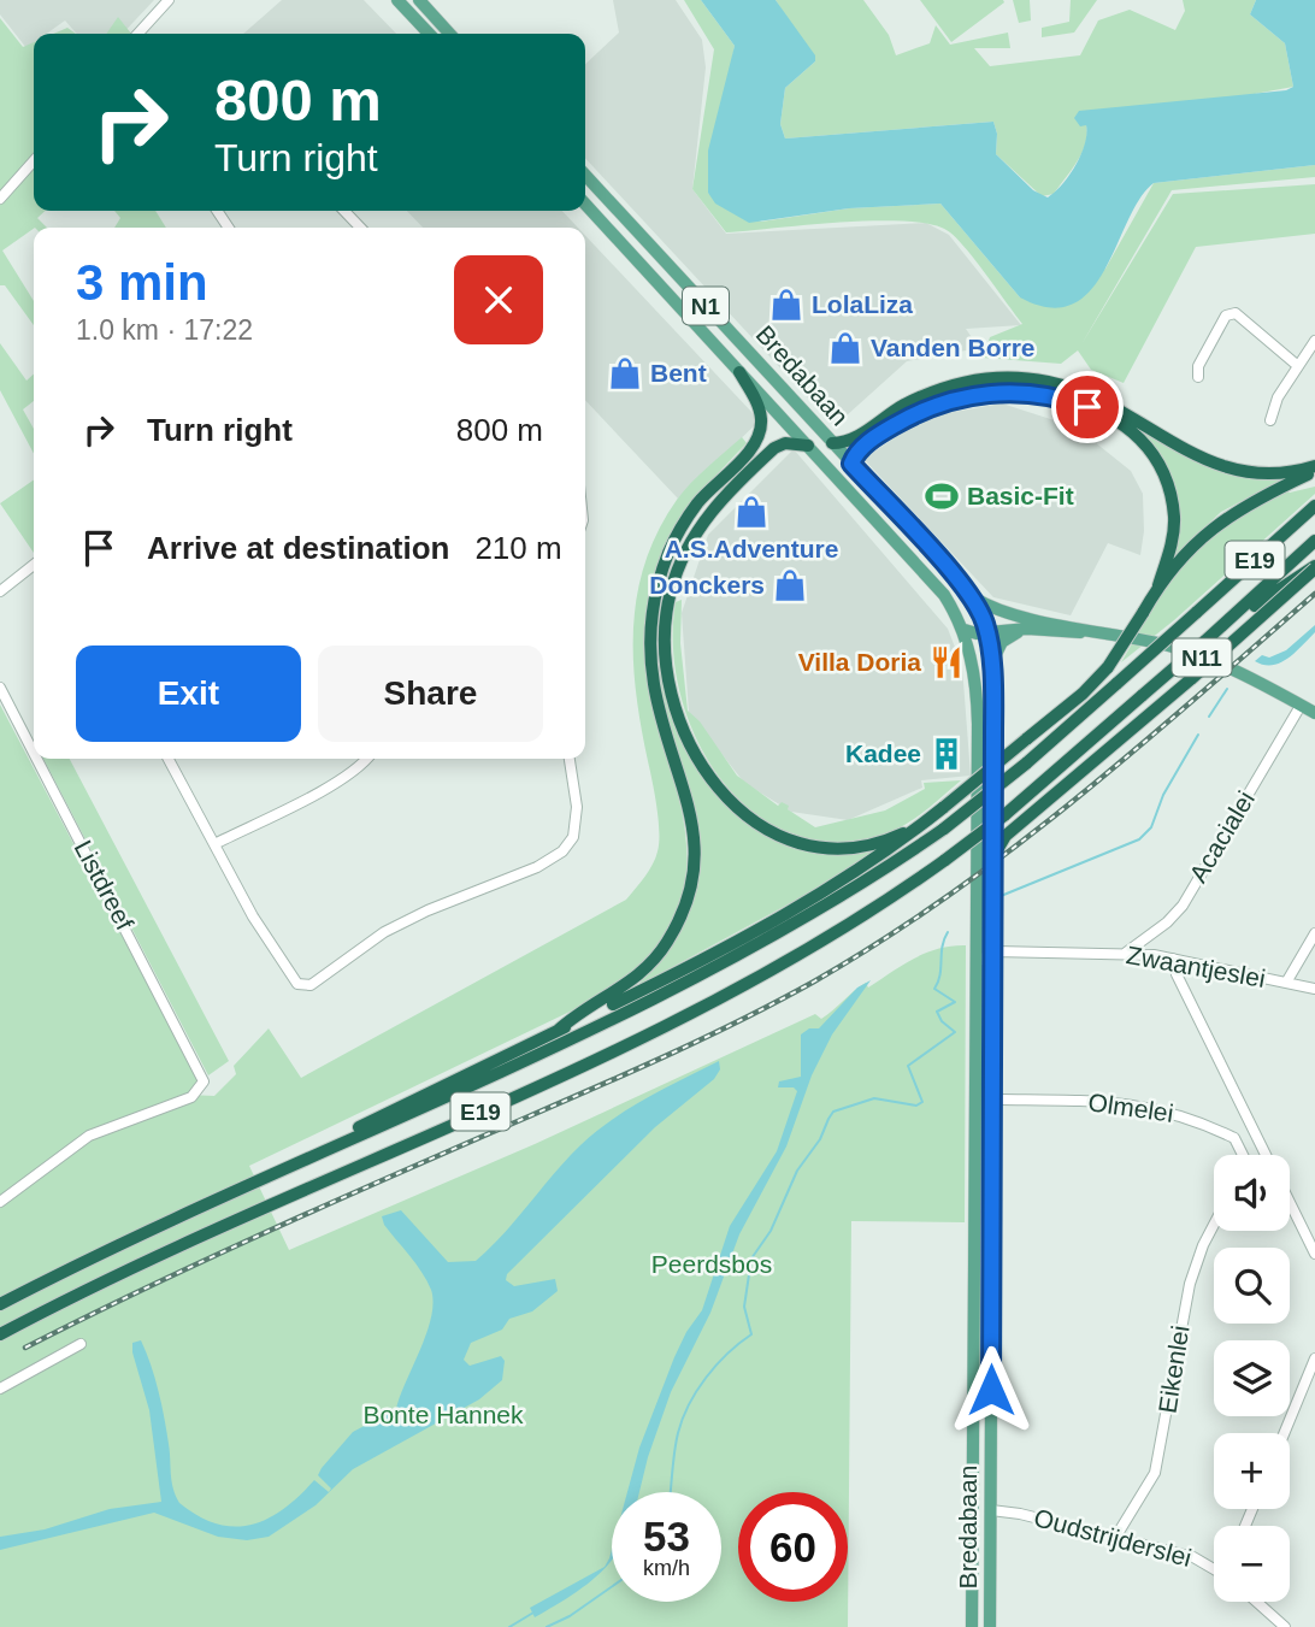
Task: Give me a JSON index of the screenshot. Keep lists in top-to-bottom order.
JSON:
{
  "streets": {
    "highway": ["E19"],
    "main road": ["N1", "Bredabaan", "N11"],
    "street": [
      "Acacialei",
      "Listdreef",
      "Zwaantjeslei",
      "Olmelei",
      "Eikenlei",
      "Oudstrijderslei"
    ]
  },
  "crossings": [
    ["Bredabaan", "N11"],
    ["Bredabaan", "Zwaantjeslei"],
    ["Bredabaan", "Oudstrijderslei"],
    ["N11", "Acacialei"],
    ["Acacialei", "Zwaantjeslei"],
    ["Eikenlei", "Oudstrijderslei"]
  ],
  "parks": ["Peerdsbos", "Bonte Hannek"],
  "places": {
    "shop": [
      "LolaLiza",
      "Vanden Borre",
      "Bent",
      "A.S.Adventure",
      "Donckers"
    ],
    "sports": ["Basic-Fit"],
    "restaurant": ["Villa Doria"],
    "building": ["Kadee"]
  },
  "page": {
    "turn": ["800 m", "Turn right"],
    "heading": ["3 min", "1.0 km · 17:22"],
    "list": [
      {
        "name": "Turn right",
        "value": "800 m"
      },
      {
        "name": "Arrive at destination",
        "value": "210 m"
      }
    ],
    "buttons": ["Exit", "Share"],
    "map_buttons": ["+", "−"],
    "speed": "53 km/h",
    "limit": "60"
  }
}
